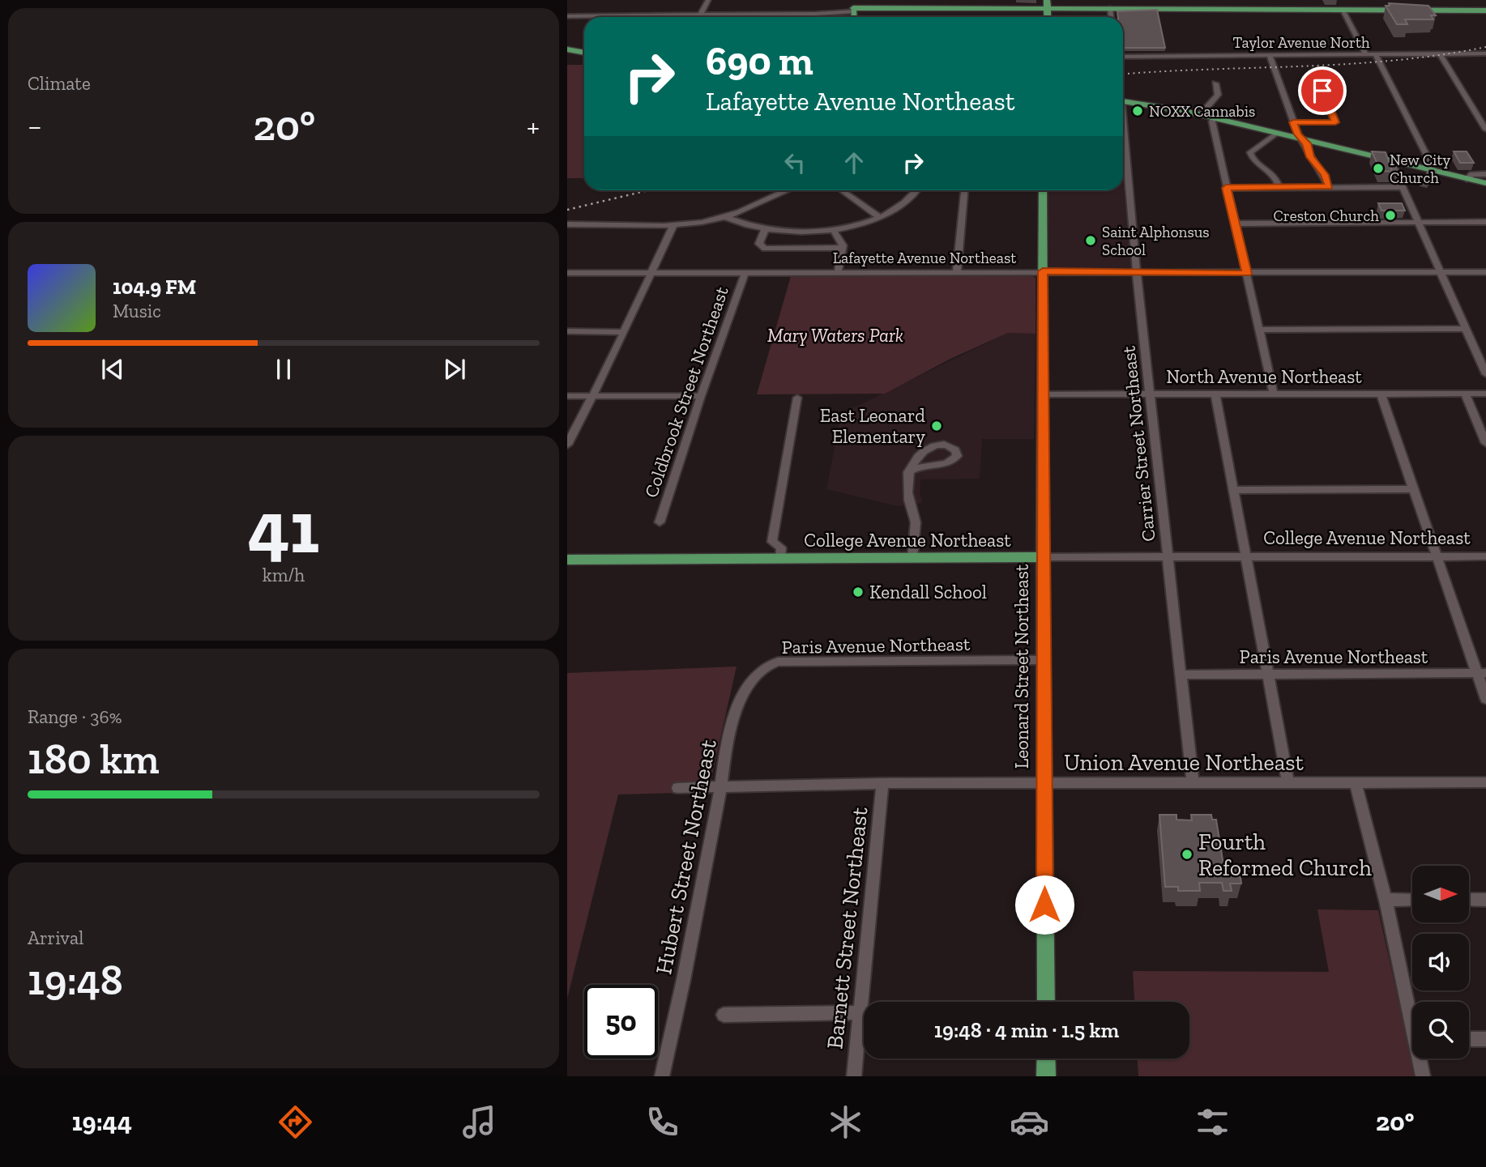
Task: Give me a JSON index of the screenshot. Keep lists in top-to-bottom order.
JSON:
{
  "streets": {
    "main road": ["College Avenue Northeast", "Leonard Street Northeast"],
    "street": [
      "Taylor Avenue North",
      "Lafayette Avenue Northeast",
      "North Avenue Northeast",
      "Coldbrook Street Northeast",
      "Carrier Street Northeast",
      "Paris Avenue Northeast",
      "Union Avenue Northeast",
      "Hubert Street Northeast",
      "Barnett Street Northeast"
    ]
  },
  "crossings": [
    ["Lafayette Avenue Northeast", "Coldbrook Street Northeast"],
    ["Lafayette Avenue Northeast", "Carrier Street Northeast"],
    ["Lafayette Avenue Northeast", "Leonard Street Northeast"],
    ["North Avenue Northeast", "Carrier Street Northeast"],
    ["North Avenue Northeast", "Leonard Street Northeast"],
    ["Carrier Street Northeast", "College Avenue Northeast"],
    ["Carrier Street Northeast", "Paris Avenue Northeast"],
    ["Carrier Street Northeast", "Union Avenue Northeast"],
    ["College Avenue Northeast", "Leonard Street Northeast"],
    ["Paris Avenue Northeast", "Leonard Street Northeast"],
    ["Paris Avenue Northeast", "Hubert Street Northeast"],
    ["Leonard Street Northeast", "Union Avenue Northeast"],
    ["Union Avenue Northeast", "Hubert Street Northeast"],
    ["Union Avenue Northeast", "Barnett Street Northeast"]
  ],
  "parks": ["Mary Waters Park"],
  "places": [
    "NOXX Cannabis",
    "New City Church",
    "Creston Church",
    "Saint Alphonsus School",
    "East Leonard Elementary",
    "Kendall School",
    "Fourth Reformed Church"
  ],
  "north": "right",
  "page": {
    "tile": [
      "Climate",
      ["41", "km/h"],
      ["Range · 36%", "180 km"],
      ["Arrival", "19:48"]
    ],
    "turn": ["690 m", "Lafayette Avenue Northeast"],
    "heat": ["−", "20°", "+"],
    "song": ["104.9 FM", "Music"],
    "limit": "50",
    "trip": "19:48 · 4 min · 1.5 km",
    "tabs": ["19:44", "20°"]
  }
}
